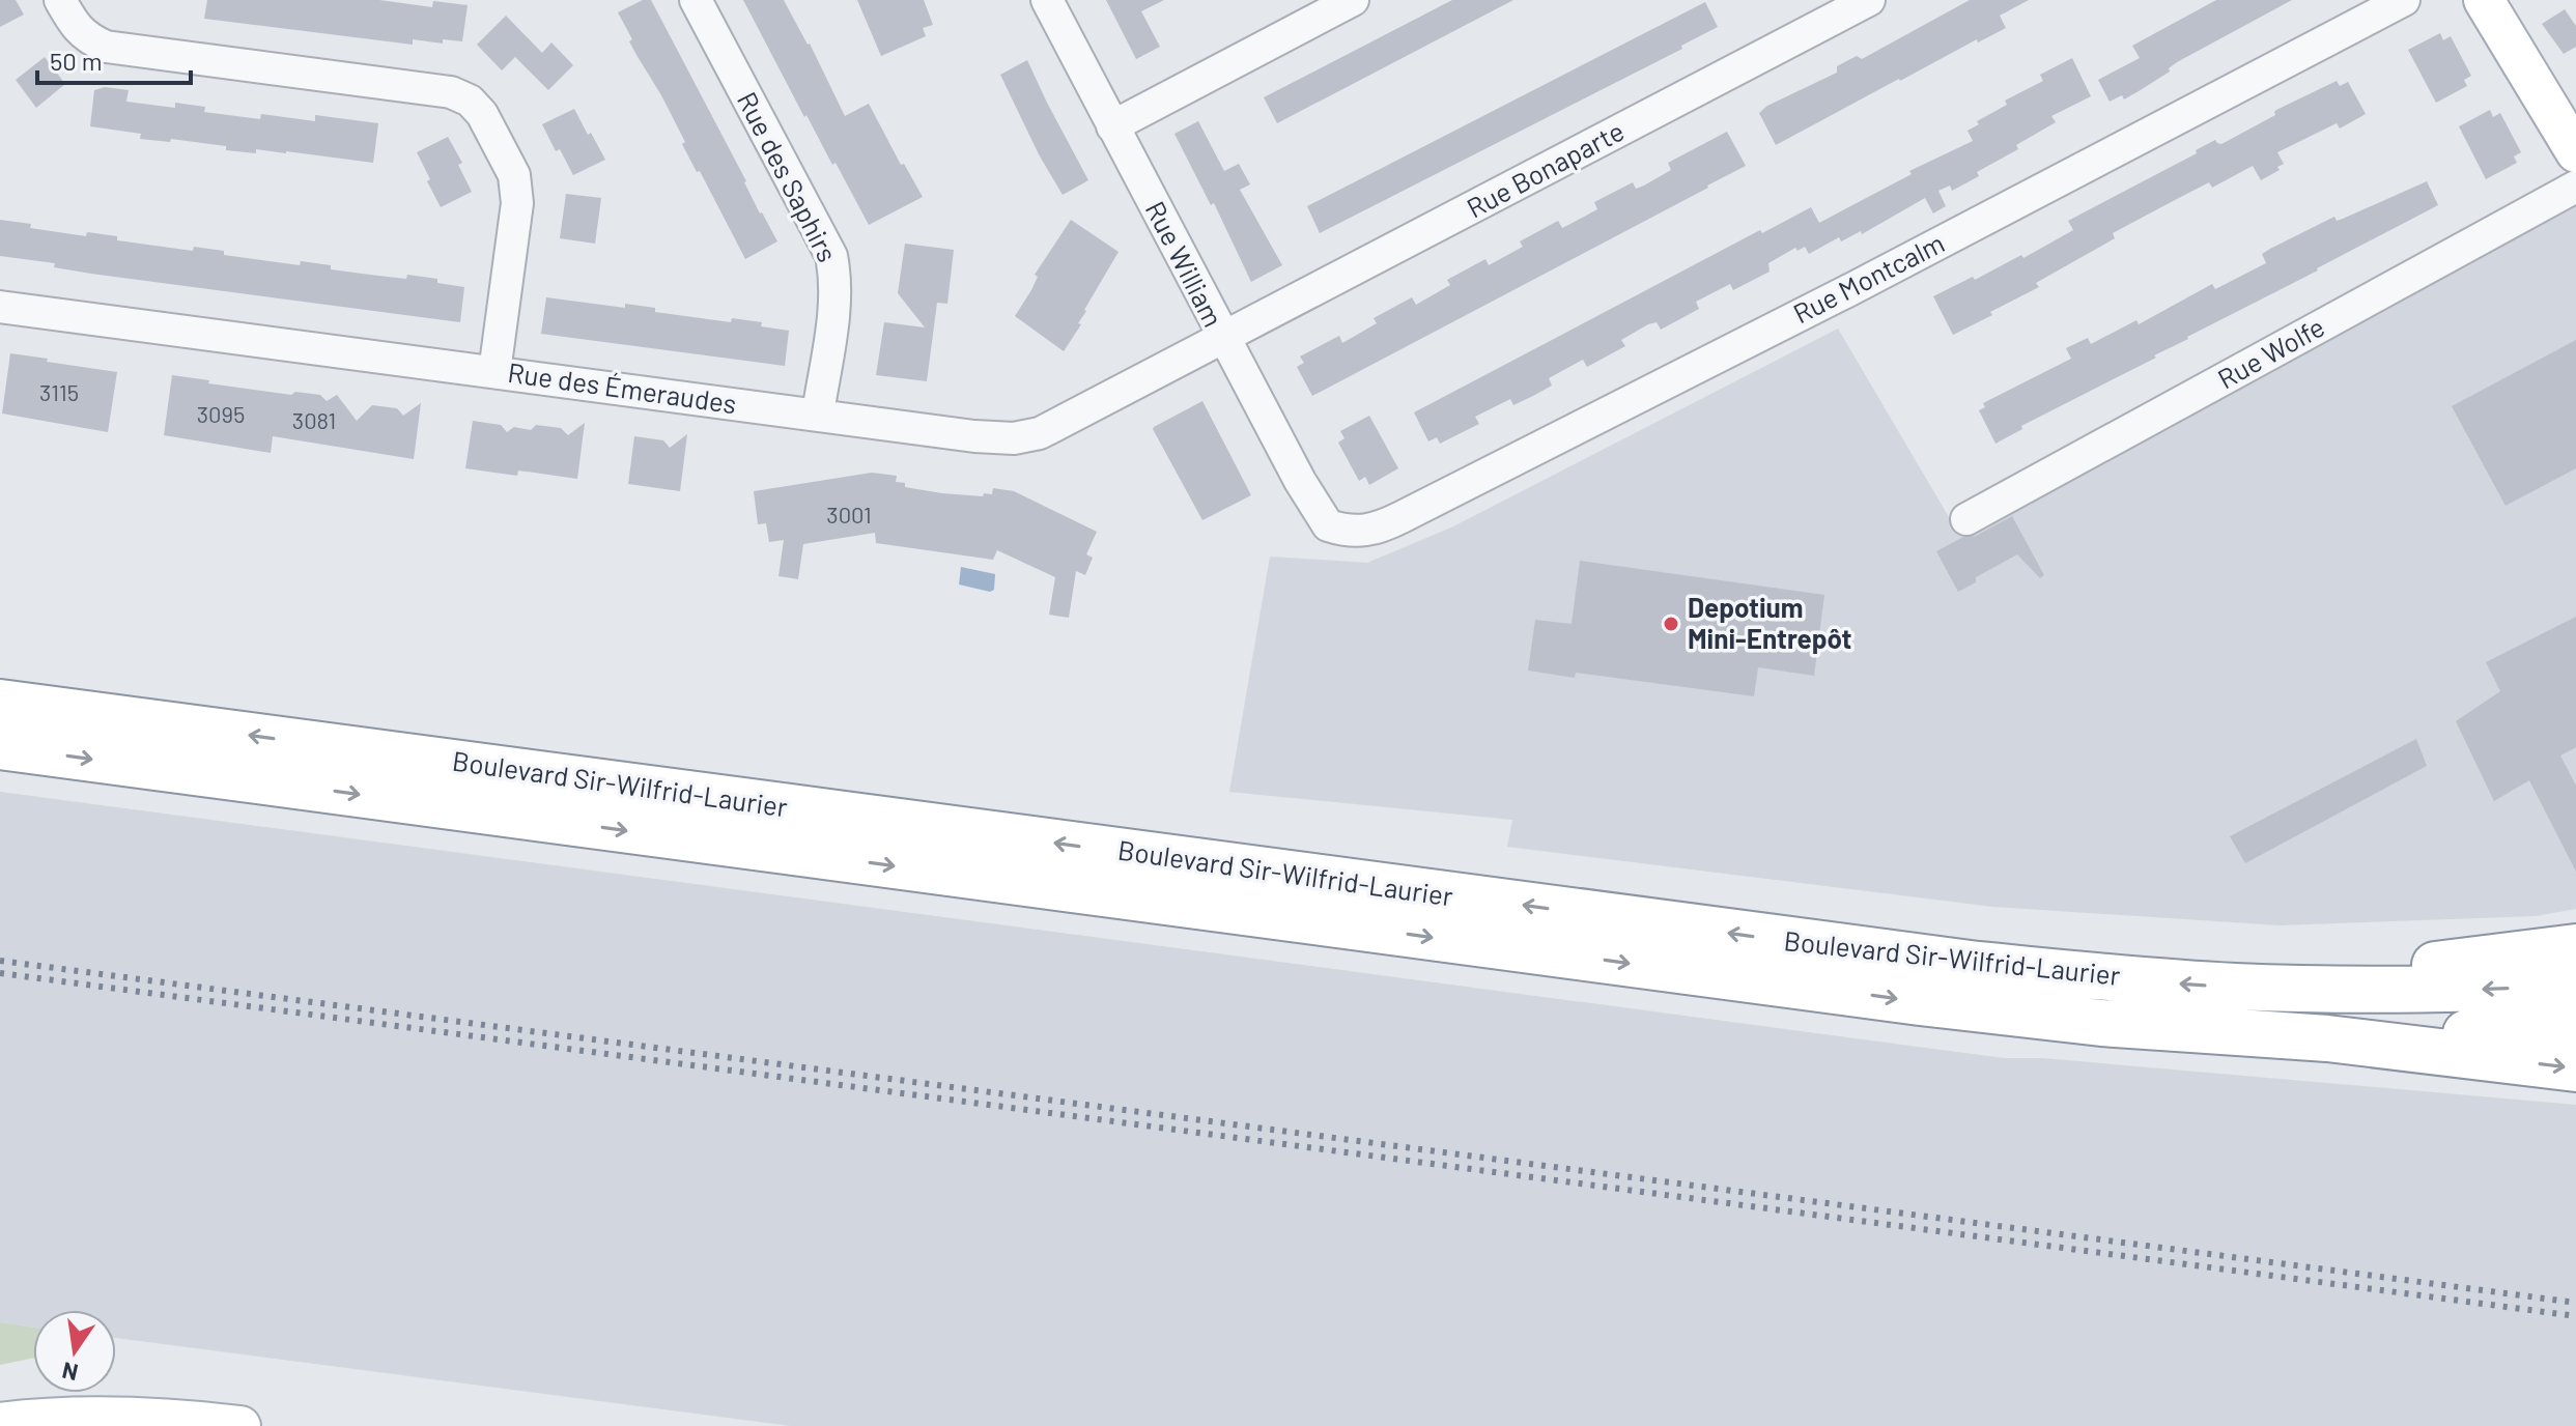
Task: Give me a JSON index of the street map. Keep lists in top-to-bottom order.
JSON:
{
  "streets": {
    "highway": ["Boulevard Sir-Wilfrid-Laurier"],
    "street": [
      "Rue Bonaparte",
      "Rue des Saphirs",
      "Rue William",
      "Rue Montcalm",
      "Rue Wolfe",
      "Rue des Émeraudes"
    ]
  },
  "crossings": [
    ["Rue Bonaparte", "Rue William"],
    ["Rue Bonaparte", "Rue des Émeraudes"],
    ["Rue des Saphirs", "Rue des Émeraudes"],
    ["Rue William", "Rue Montcalm"],
    ["Rue William", "Rue des Émeraudes"]
  ],
  "places": ["Depotium Mini-Entrepôt"],
  "house_numbers": [
    "3115",
    "3095",
    "3081",
    "3001"
  ],
  "scale_bar": "50 m",
  "north": "bottom"
}
